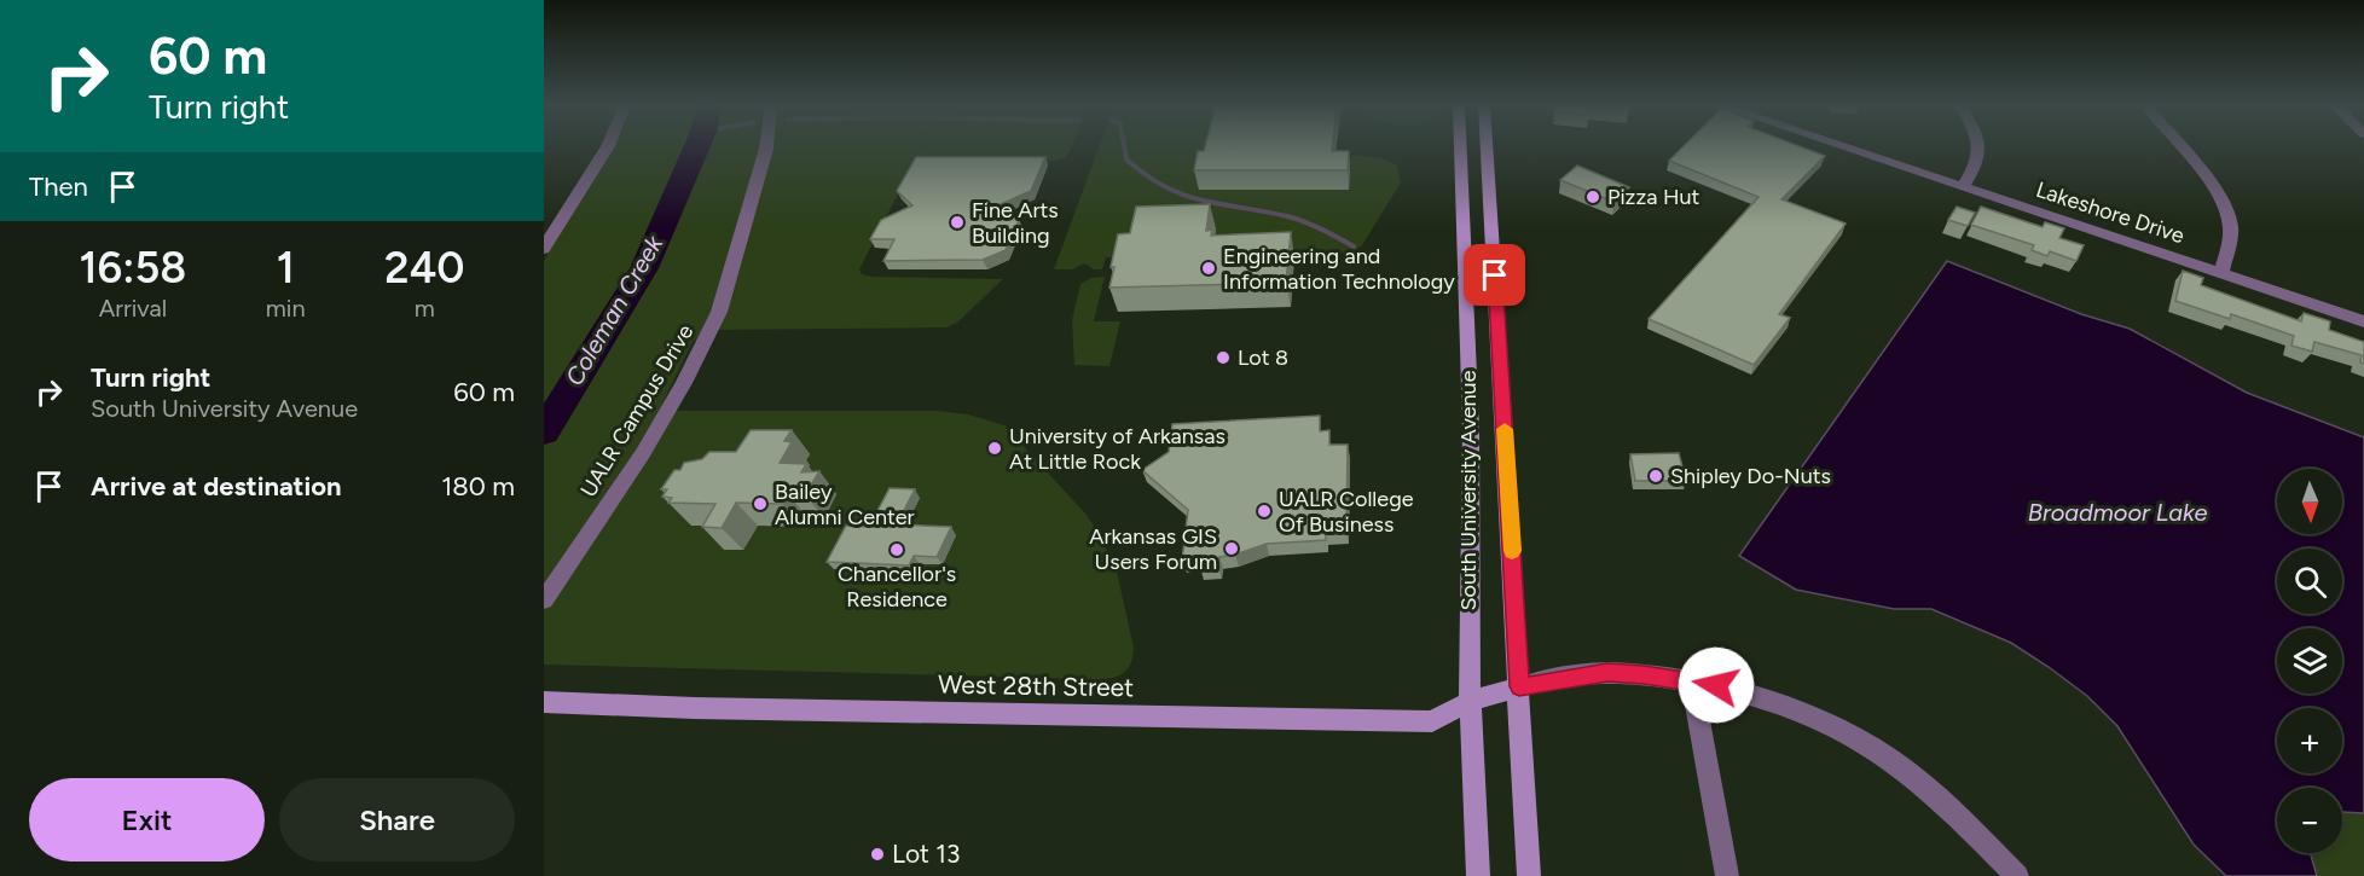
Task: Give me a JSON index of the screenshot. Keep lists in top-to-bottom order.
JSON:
{
  "streets": {
    "main road": ["South University Avenue", "West 28th Street"],
    "street": ["Lakeshore Drive", "UALR Campus Drive"]
  },
  "crossings": [
    ["South University Avenue", "West 28th Street"]
  ],
  "water": ["Coleman Creek", "Broadmoor Lake"],
  "places": [
    "Pizza Hut",
    "Fine Arts Building",
    "Engineering and Information Technology",
    "Lot 8",
    "University of Arkansas At Little Rock",
    "Shipley Do-Nuts",
    "Bailey Alumni Center",
    "UALR College Of Business",
    "Arkansas GIS Users Forum",
    "Chancellor's Residence",
    "Lot 13"
  ],
  "north": "bottom",
  "page": {
    "turn": ["60 m", "Turn right"],
    "then": "Then",
    "eta": [
      "16:58",
      "Arrival",
      "1",
      "min",
      "240",
      "m"
    ],
    "list": [
      {
        "name": "Turn right",
        "note": "South University Avenue",
        "value": "60 m"
      },
      {
        "name": "Arrive at destination",
        "value": "180 m"
      }
    ],
    "map_buttons": ["+", "−"],
    "buttons": ["Exit", "Share"]
  }
}
